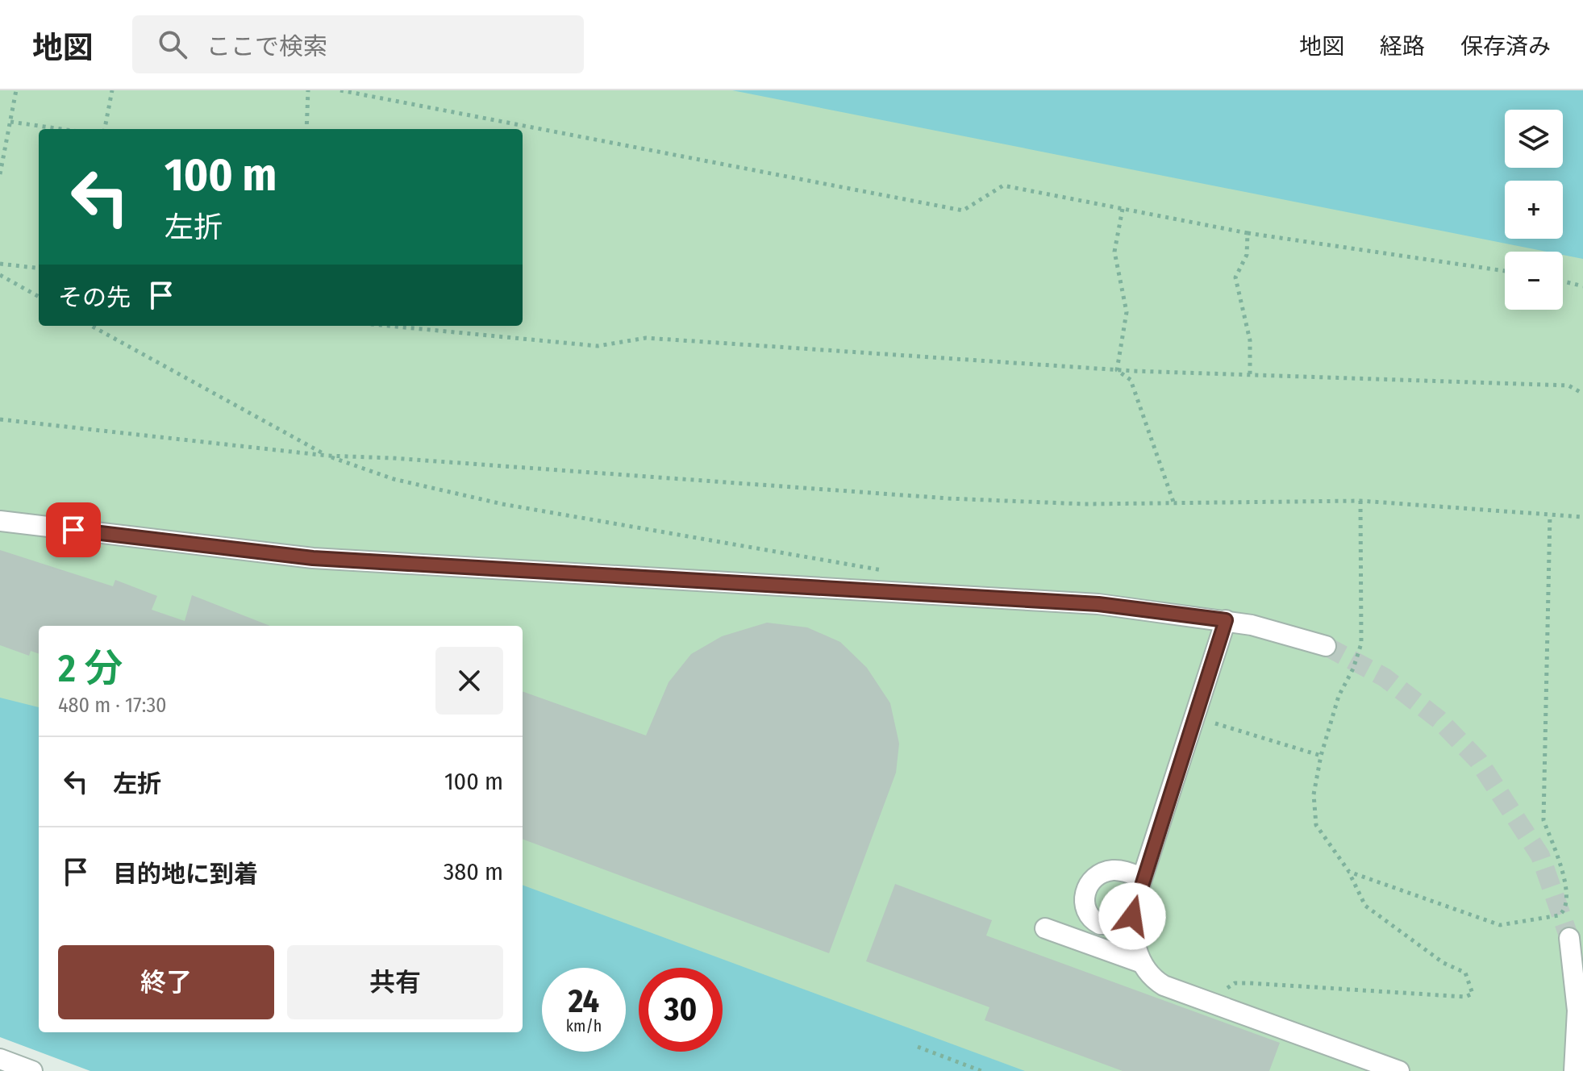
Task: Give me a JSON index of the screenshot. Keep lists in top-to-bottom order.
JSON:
{
  "page": {
    "header": "地図",
    "search": "ここで検索",
    "nav": ["地図", "経路", "保存済み"],
    "map_buttons": ["+", "−"],
    "turn": ["100 m", "左折"],
    "then": "その先",
    "heading": ["2 分", "480 m · 17:30"],
    "list": [
      {
        "name": "左折",
        "value": "100 m"
      },
      {
        "name": "目的地に到着",
        "value": "380 m"
      }
    ],
    "buttons": ["終了", "共有"],
    "speed": "24 km/h",
    "limit": "30"
  }
}
